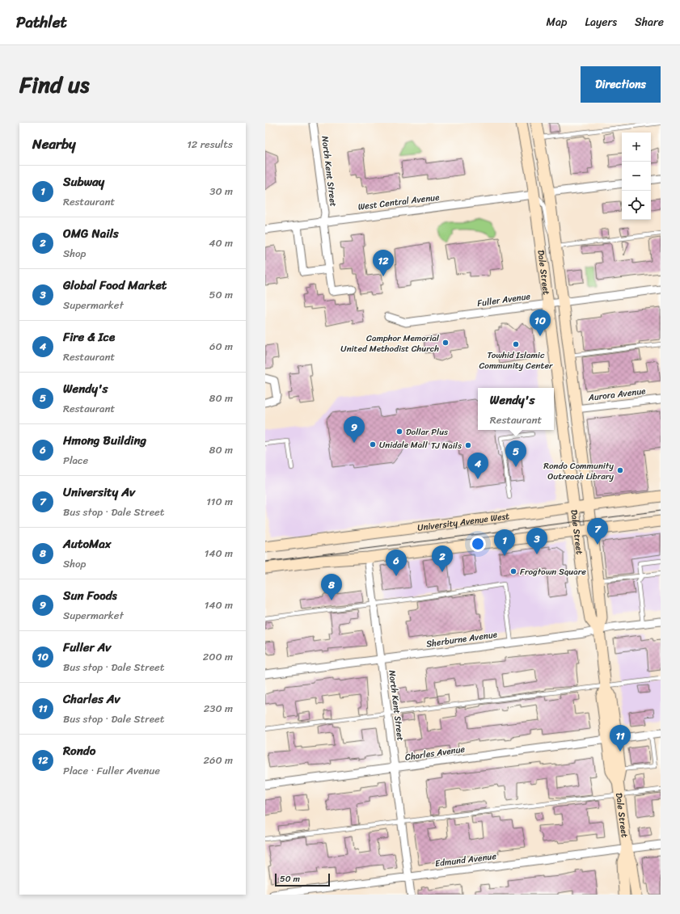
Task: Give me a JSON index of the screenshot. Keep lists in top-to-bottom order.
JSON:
{
  "streets": {
    "main road": ["Dale Street", "University Avenue West"],
    "street": [
      "North Kent Street",
      "West Central Avenue",
      "Fuller Avenue",
      "Aurora Avenue",
      "Sherburne Avenue",
      "Charles Avenue",
      "Edmund Avenue"
    ]
  },
  "crossings": [
    ["North Kent Street", "West Central Avenue"],
    ["North Kent Street", "Sherburne Avenue"],
    ["North Kent Street", "Charles Avenue"],
    ["North Kent Street", "Edmund Avenue"],
    ["West Central Avenue", "Dale Street"],
    ["Dale Street", "Fuller Avenue"],
    ["Dale Street", "Aurora Avenue"],
    ["Dale Street", "University Avenue West"],
    ["Dale Street", "Sherburne Avenue"],
    ["Dale Street", "Charles Avenue"],
    ["Dale Street", "Edmund Avenue"]
  ],
  "places": [
    "Camphor Memorial United Methodist Church",
    "Towhid Islamic Community Center",
    "Dollar Plus",
    "Unidale Mall",
    "TJ Nails",
    "Rondo Community Outreach Library",
    "Frogtown Square"
  ],
  "scale_bar": "50 m",
  "page": {
    "header": "Pathlet",
    "nav": ["Map", "Layers", "Share"],
    "title": "Find us",
    "buttons": "Directions",
    "heading": ["Nearby", "12 results"],
    "map_buttons": ["+", "−"],
    "list": [
      {
        "mark": "1",
        "name": "Subway",
        "note": "Restaurant",
        "value": "30 m"
      },
      {
        "mark": "2",
        "name": "OMG Nails",
        "note": "Shop",
        "value": "40 m"
      },
      {
        "mark": "3",
        "name": "Global Food Market",
        "note": "Supermarket",
        "value": "50 m"
      },
      {
        "mark": "4",
        "name": "Fire & Ice",
        "note": "Restaurant",
        "value": "60 m"
      },
      {
        "mark": "5",
        "name": "Wendy's",
        "note": "Restaurant",
        "value": "80 m"
      },
      {
        "mark": "6",
        "name": "Hmong Building",
        "note": "Place",
        "value": "80 m"
      },
      {
        "mark": "7",
        "name": "University Av",
        "note": "Bus stop · Dale Street",
        "value": "110 m"
      },
      {
        "mark": "8",
        "name": "AutoMax",
        "note": "Shop",
        "value": "140 m"
      },
      {
        "mark": "9",
        "name": "Sun Foods",
        "note": "Supermarket",
        "value": "140 m"
      },
      {
        "mark": "10",
        "name": "Fuller Av",
        "note": "Bus stop · Dale Street",
        "value": "200 m"
      },
      {
        "mark": "11",
        "name": "Charles Av",
        "note": "Bus stop · Dale Street",
        "value": "230 m"
      },
      {
        "mark": "12",
        "name": "Rondo",
        "note": "Place · Fuller Avenue",
        "value": "260 m"
      }
    ],
    "pins": [
      "12",
      "10",
      "9",
      "5",
      "4",
      "7",
      "3",
      "1",
      "2",
      "6",
      "8",
      "11"
    ],
    "popup": ["Wendy's", "Restaurant"],
    "scale": "50 m"
  }
}
